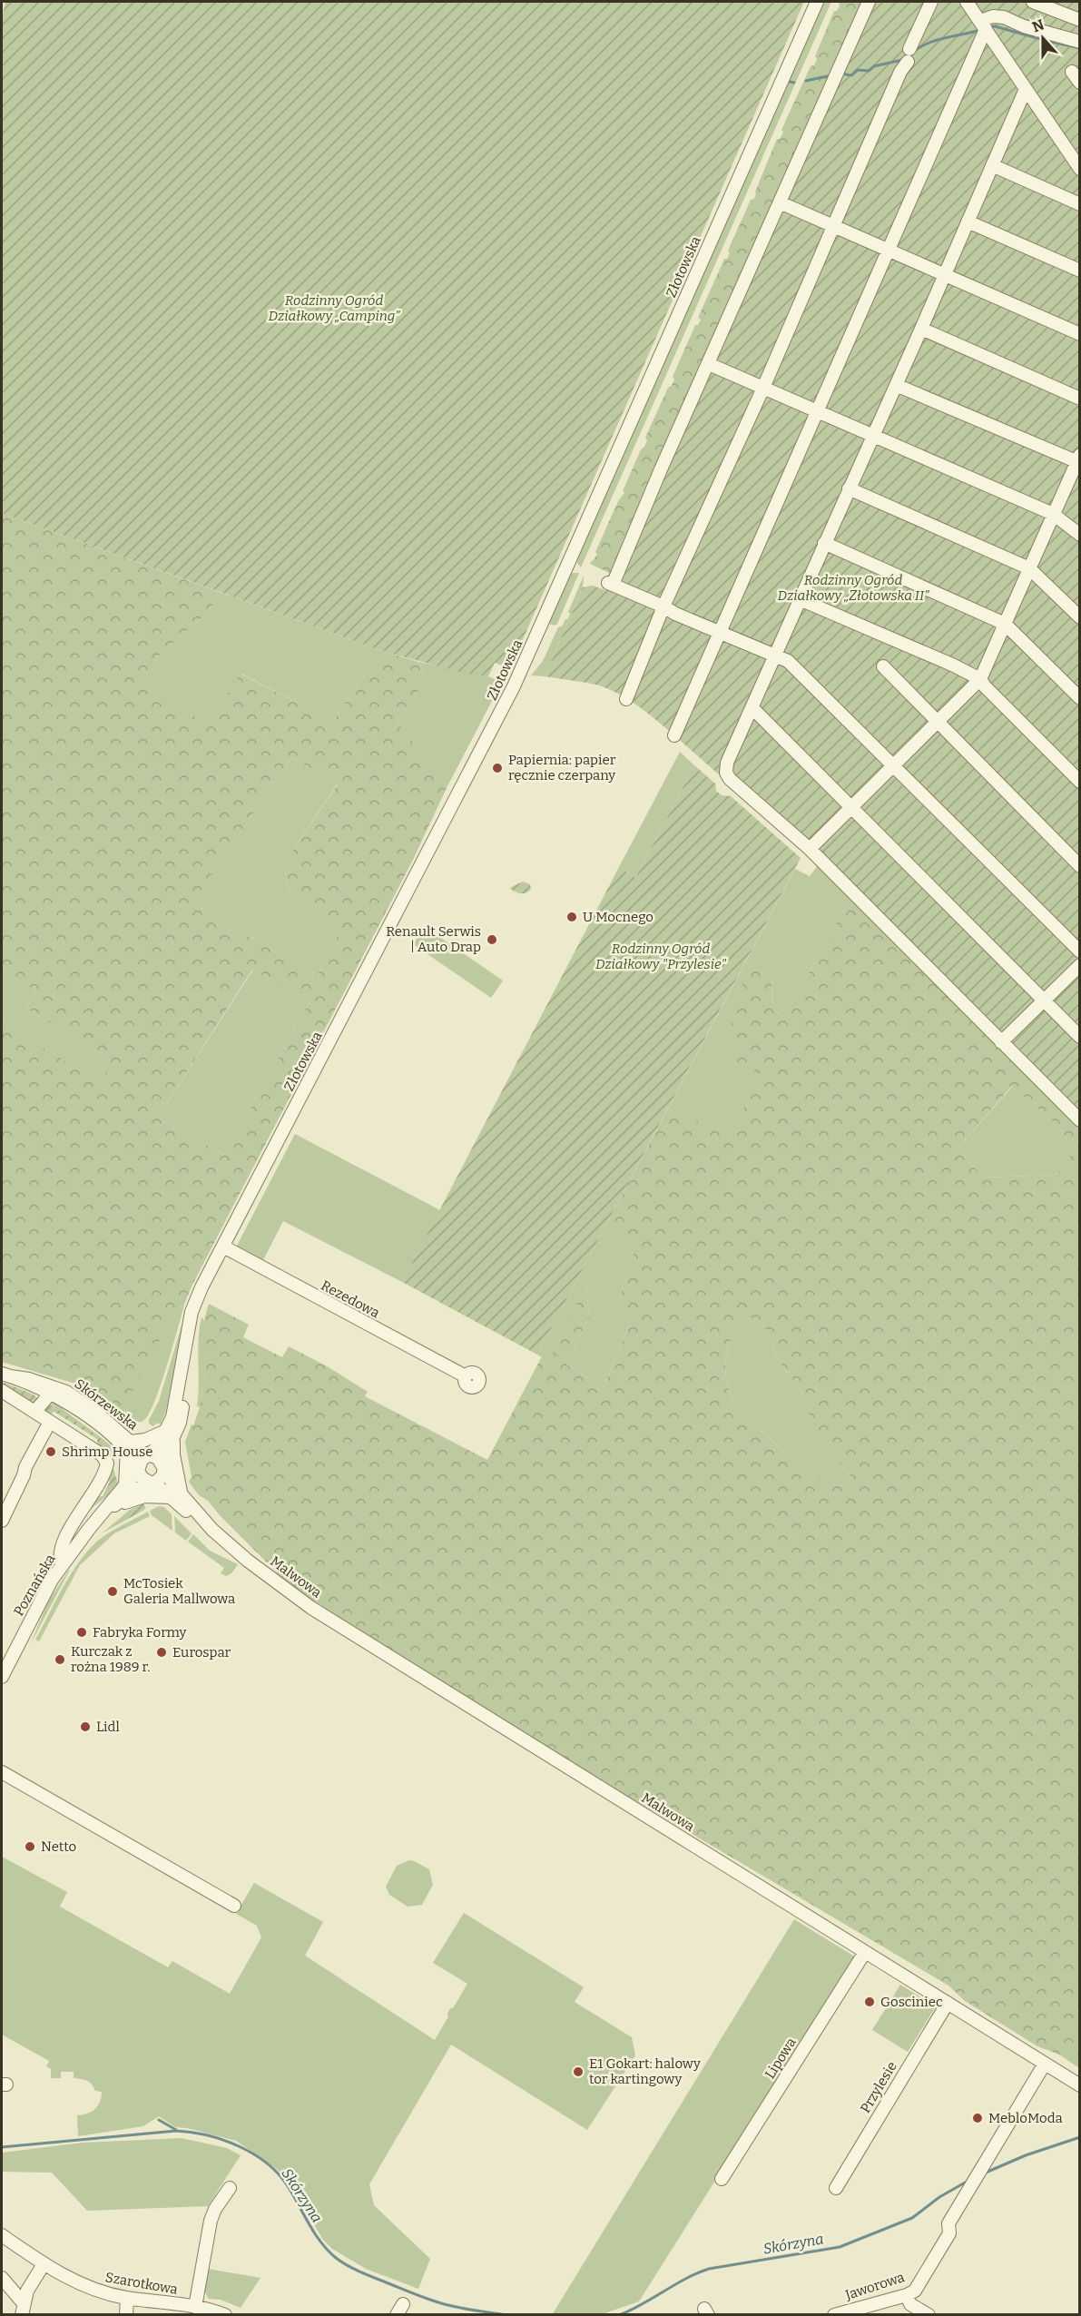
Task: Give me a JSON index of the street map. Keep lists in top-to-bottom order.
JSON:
{
  "streets": {
    "street": [
      "Złotowska",
      "Rezedowa",
      "Skórzewska",
      "Malwowa",
      "Poznańska",
      "Lipowa",
      "Przylesie",
      "Szarotkowa",
      "Jaworowa"
    ]
  },
  "crossings": [
    ["Złotowska", "Rezedowa"],
    ["Złotowska", "Skórzewska"],
    ["Złotowska", "Malwowa"],
    ["Złotowska", "Poznańska"],
    ["Skórzewska", "Malwowa"],
    ["Skórzewska", "Poznańska"],
    ["Malwowa", "Lipowa"],
    ["Malwowa", "Przylesie"],
    ["Malwowa", "Jaworowa"]
  ],
  "water": ["Skórzyna"],
  "parks": ["Rodzinny Ogród Działkowy „Camping”", "Rodzinny Ogród Działkowy „Złotowska II”", "Rodzinny Ogród Działkowy \"Przylesie\""],
  "places": [
    "Papiernia: papier ręcznie czerpany",
    "U Mocnego",
    "Renault Serwis | Auto Drap",
    "Shrimp House",
    "McTosiek Galeria Mallwowa",
    "Fabryka Formy",
    "Eurospar",
    "Kurczak z rożna 1989 r.",
    "Lidl",
    "Netto",
    "Gosciniec",
    "E1 Gokart: halowy tor kartingowy",
    "MebloModa"
  ],
  "north": "top"
}
